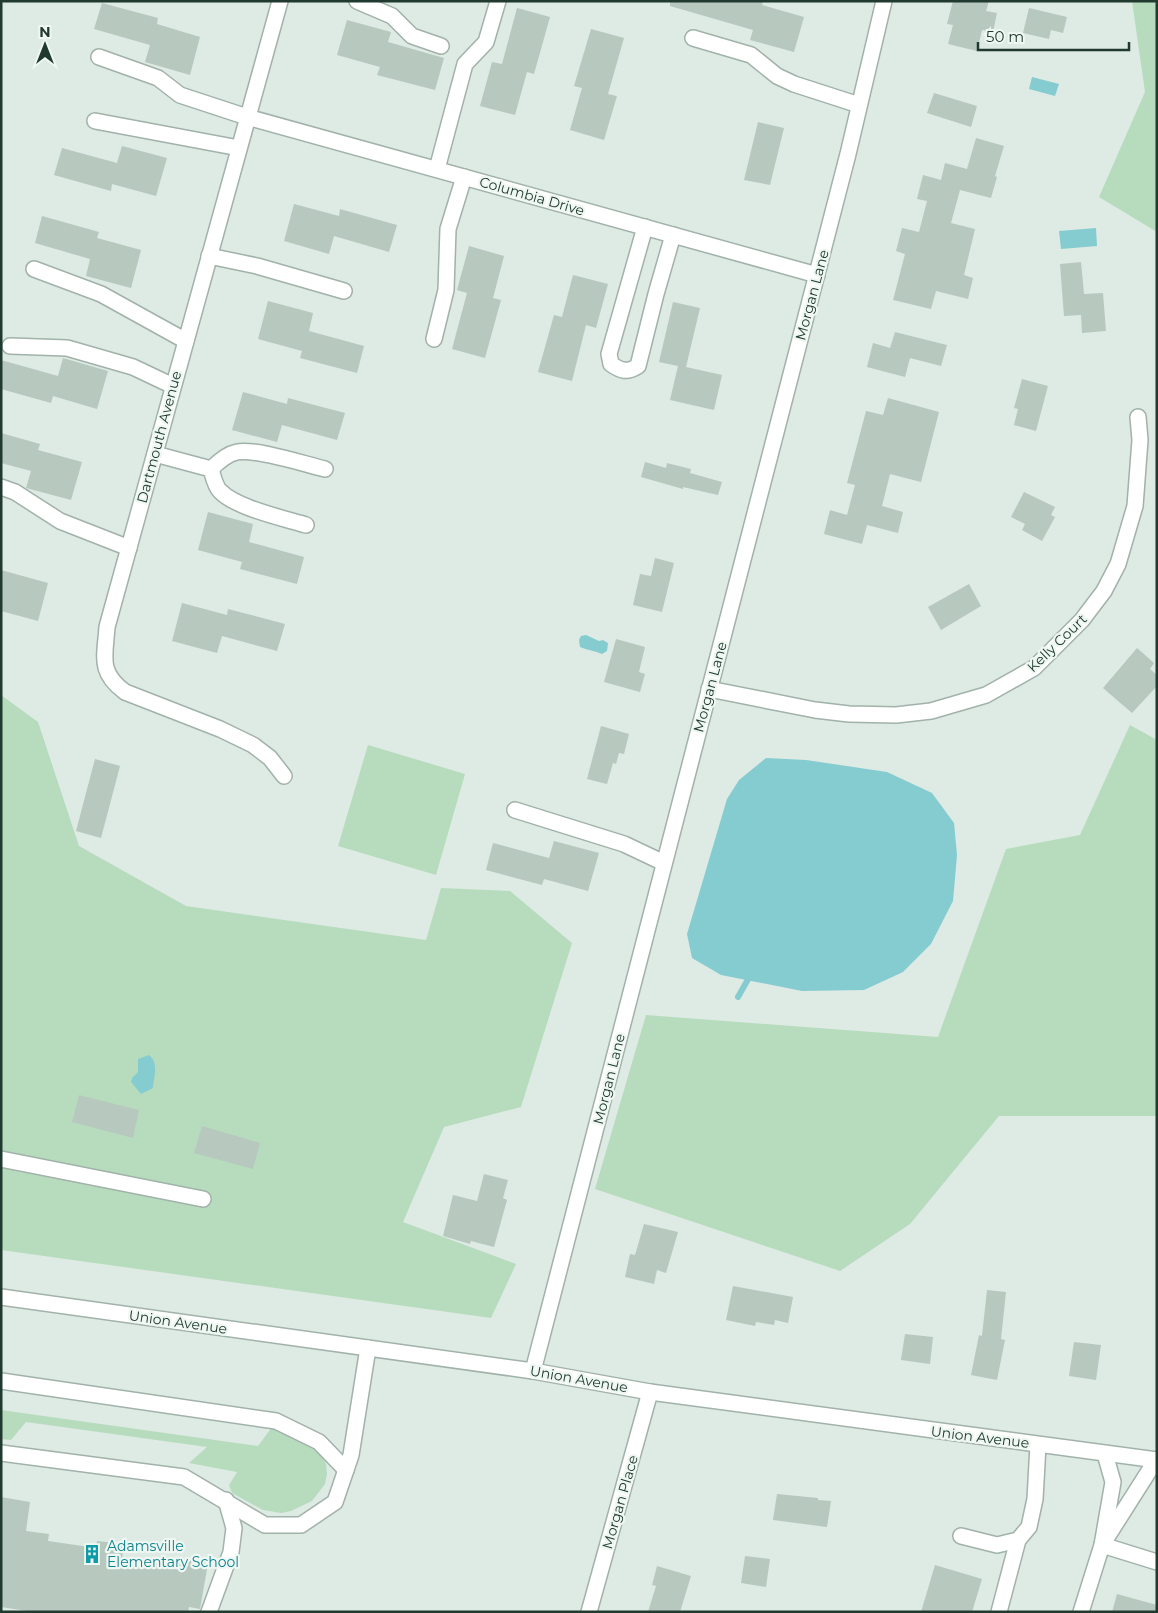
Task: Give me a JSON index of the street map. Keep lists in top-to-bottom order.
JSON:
{
  "streets": {
    "street": [
      "Columbia Drive",
      "Morgan Lane",
      "Dartmouth Avenue",
      "Kelly Court",
      "Union Avenue",
      "Morgan Place"
    ]
  },
  "crossings": [
    ["Columbia Drive", "Morgan Lane"],
    ["Columbia Drive", "Dartmouth Avenue"],
    ["Morgan Lane", "Kelly Court"],
    ["Morgan Lane", "Union Avenue"],
    ["Union Avenue", "Morgan Place"]
  ],
  "places": {
    "building": ["Adamsville Elementary School"]
  },
  "scale_bar": "50 m",
  "north": "top"
}
